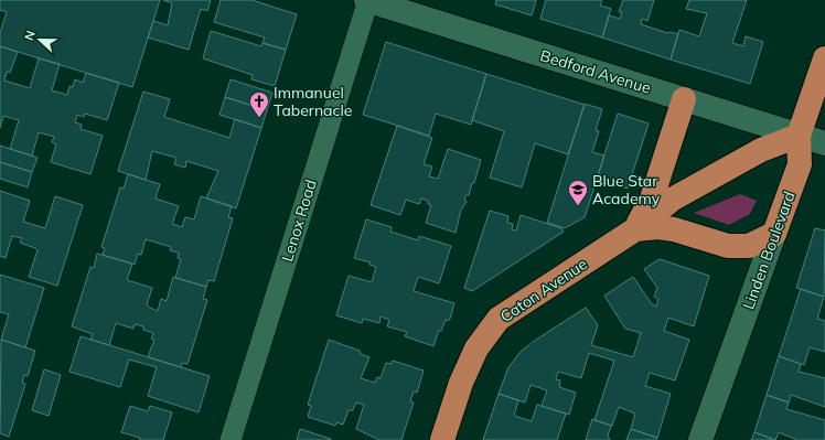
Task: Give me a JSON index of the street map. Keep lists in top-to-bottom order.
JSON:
{
  "streets": {
    "highway": ["Linden Boulevard", "Caton Avenue"],
    "street": ["Bedford Avenue", "Lenox Road"]
  },
  "crossings": [
    ["Bedford Avenue", "Lenox Road"],
    ["Bedford Avenue", "Linden Boulevard"],
    ["Bedford Avenue", "Caton Avenue"],
    ["Linden Boulevard", "Caton Avenue"]
  ],
  "places": {
    "church": ["Immanuel Tabernacle"],
    "school or university": ["Blue Star Academy"]
  },
  "north": "left"
}
